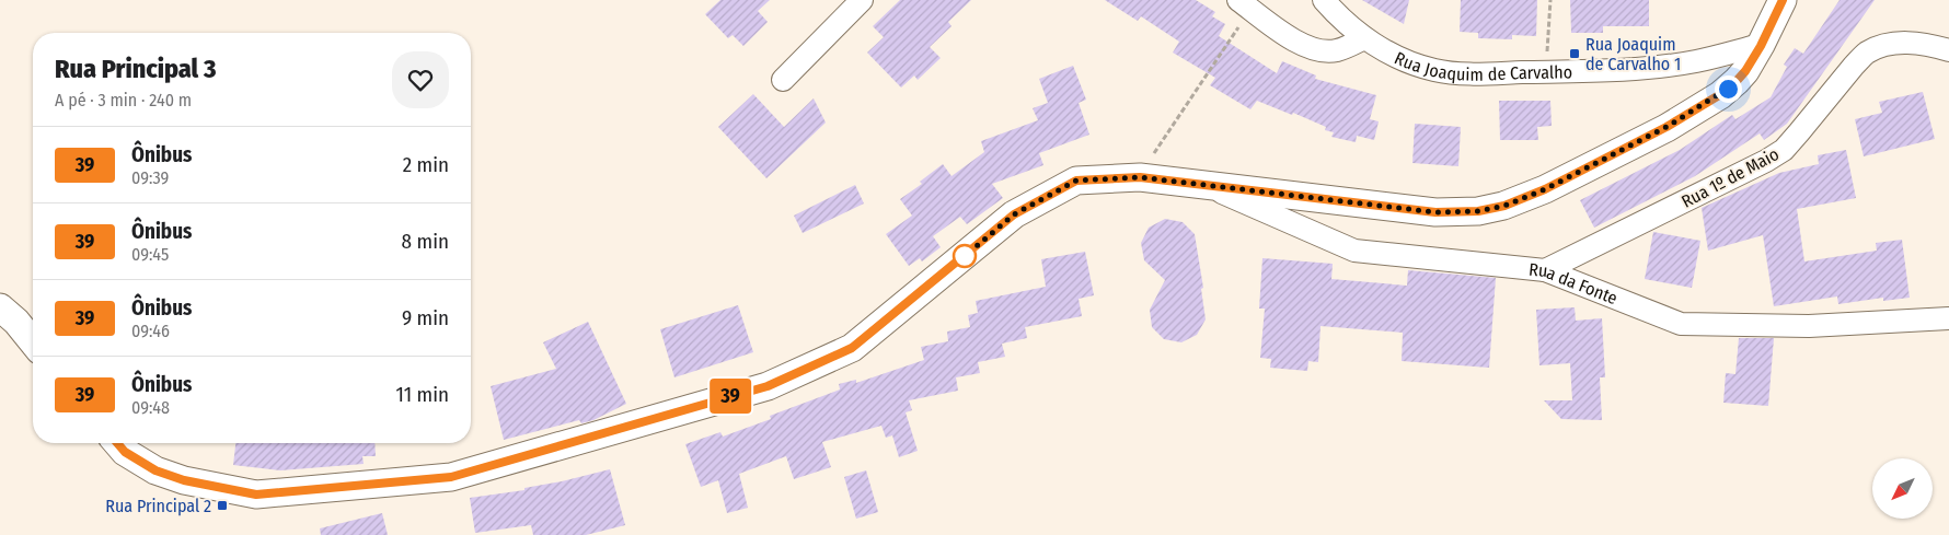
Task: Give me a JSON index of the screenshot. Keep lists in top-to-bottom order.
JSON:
{
  "streets": {
    "street": ["Rua Joaquim de Carvalho", "Rua 1º de Maio", "Rua da Fonte"]
  },
  "crossings": [
    ["Rua 1º de Maio", "Rua da Fonte"]
  ],
  "places": {
    "transit": ["Rua Joaquim de Carvalho 1", "Rua Principal 2"]
  },
  "lines": ["bus line 39"],
  "north": "bottom left",
  "page": {
    "on_map": "39",
    "heading": ["Rua Principal 3", "A pé · 3 min · 240 m"],
    "list": [
      {
        "mark": "39",
        "name": "Ônibus",
        "note": "09:39",
        "value": "2 min"
      },
      {
        "mark": "39",
        "name": "Ônibus",
        "note": "09:45",
        "value": "8 min"
      },
      {
        "mark": "39",
        "name": "Ônibus",
        "note": "09:46",
        "value": "9 min"
      },
      {
        "mark": "39",
        "name": "Ônibus",
        "note": "09:48",
        "value": "11 min"
      }
    ]
  }
}
